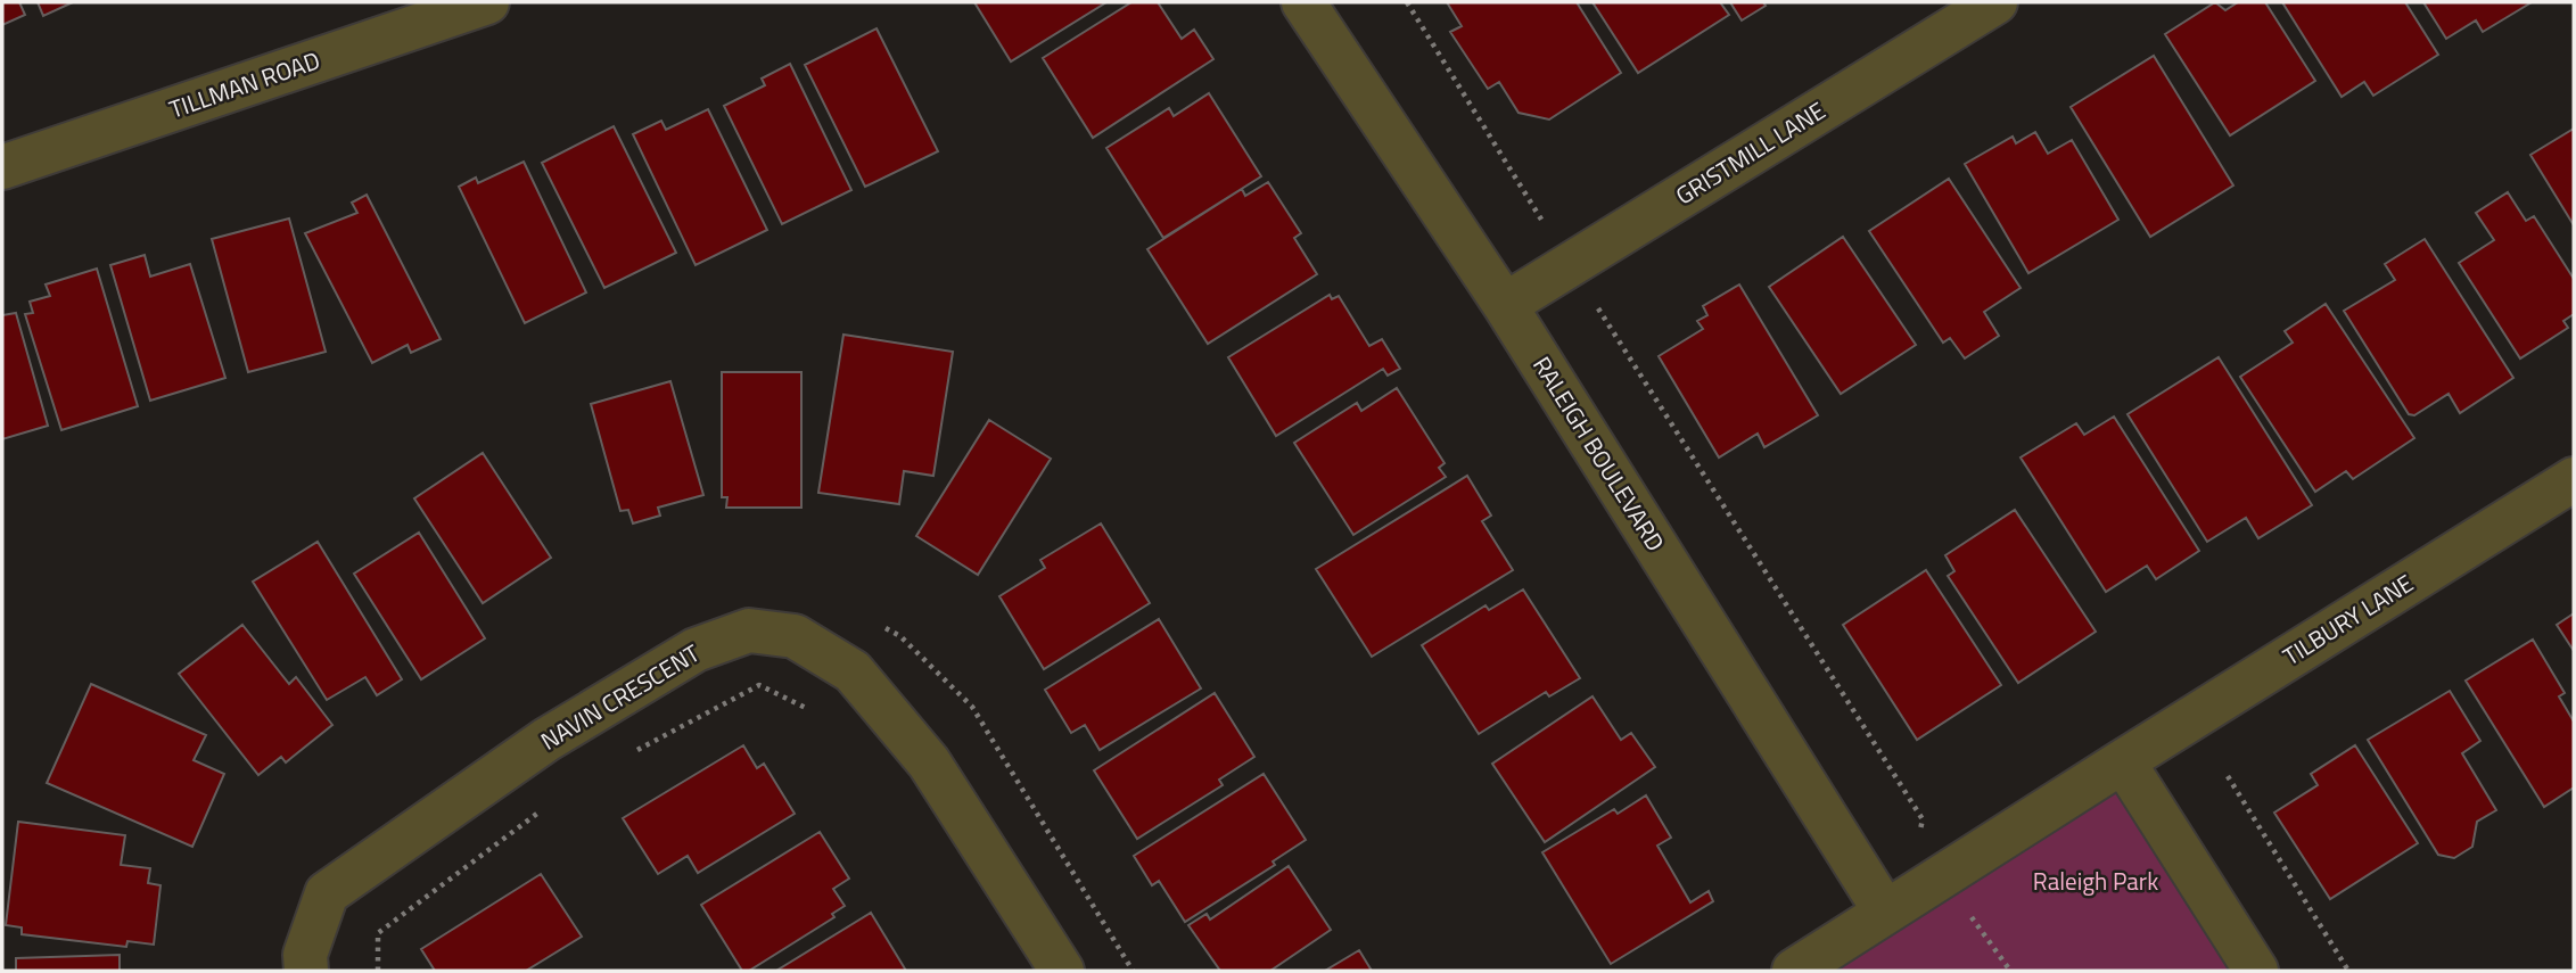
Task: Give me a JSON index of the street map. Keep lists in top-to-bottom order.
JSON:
{
  "streets": {
    "street": [
      "TILLMAN ROAD",
      "GRISTMILL LANE",
      "RALEIGH BOULEVARD",
      "TILBURY LANE",
      "NAVIN CRESCENT"
    ]
  },
  "crossings": [
    ["GRISTMILL LANE", "RALEIGH BOULEVARD"]
  ],
  "parks": ["Raleigh Park"]
}
